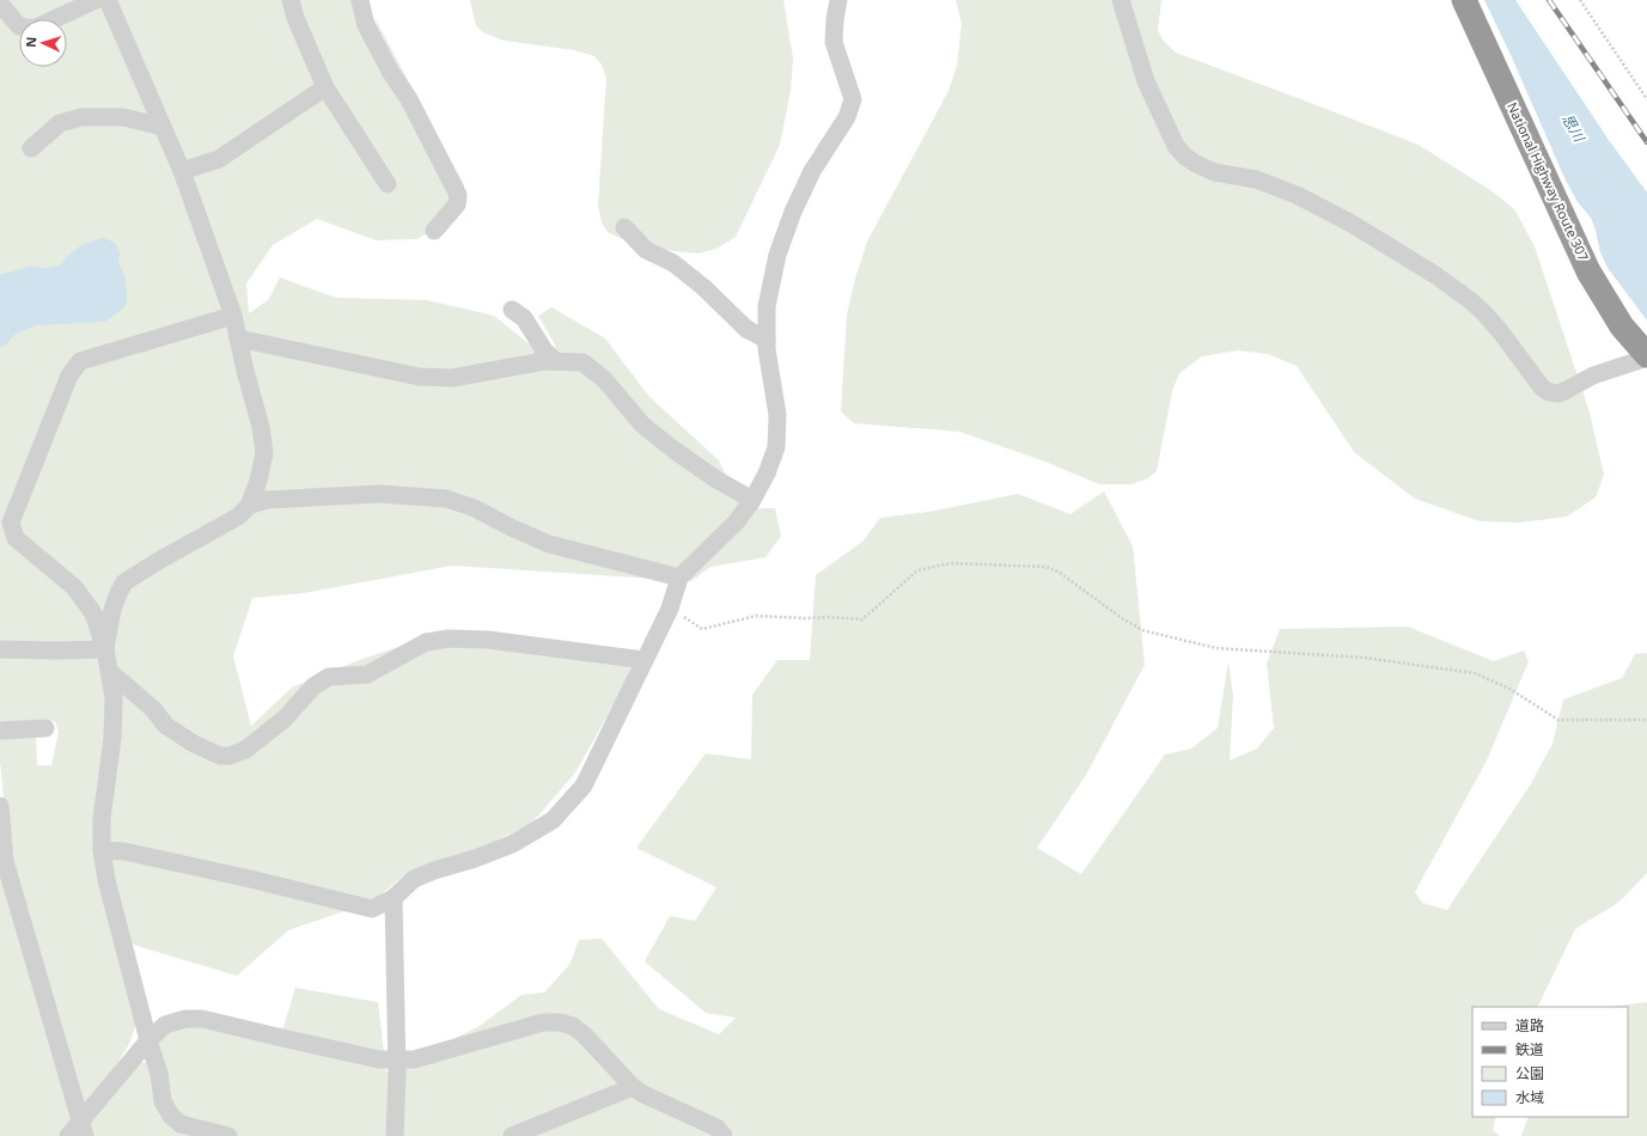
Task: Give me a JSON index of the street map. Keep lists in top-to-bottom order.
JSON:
{
  "streets": {
    "highway": ["National Highway Route 307"]
  },
  "water": ["思川"],
  "legend": [
    "道路",
    "鉄道",
    "公園",
    "水域"
  ],
  "north": "left"
}
